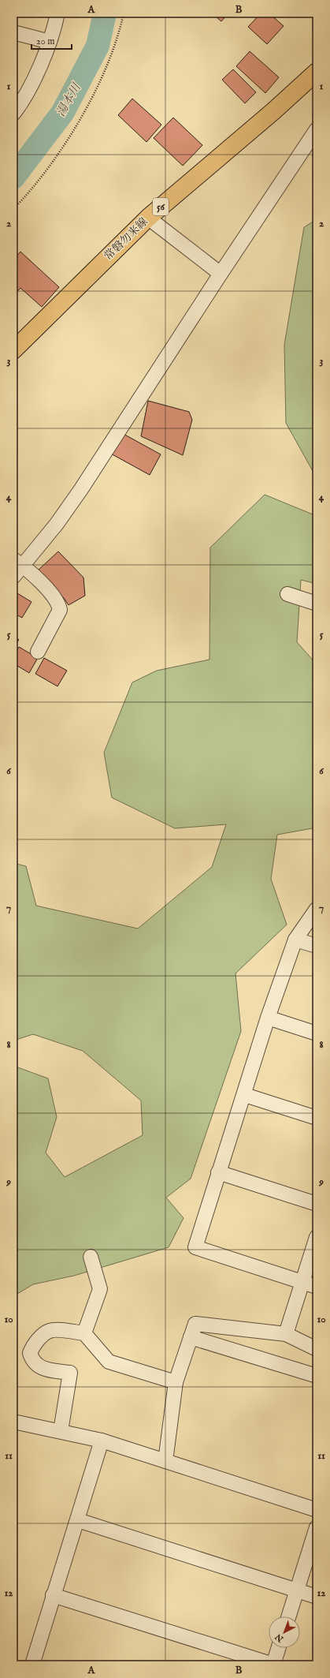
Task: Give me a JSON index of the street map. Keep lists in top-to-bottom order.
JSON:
{
  "streets": {
    "main road": ["56", "常磐勿来線"]
  },
  "water": ["湯本川"],
  "scale_bar": "20 m",
  "north": "bottom left",
  "grid": {
    "columns": ["A", "B"],
    "rows": [
      "1",
      "2",
      "3",
      "4",
      "5",
      "6",
      "7",
      "8",
      "9",
      "10",
      "11",
      "12"
    ]
  }
}
